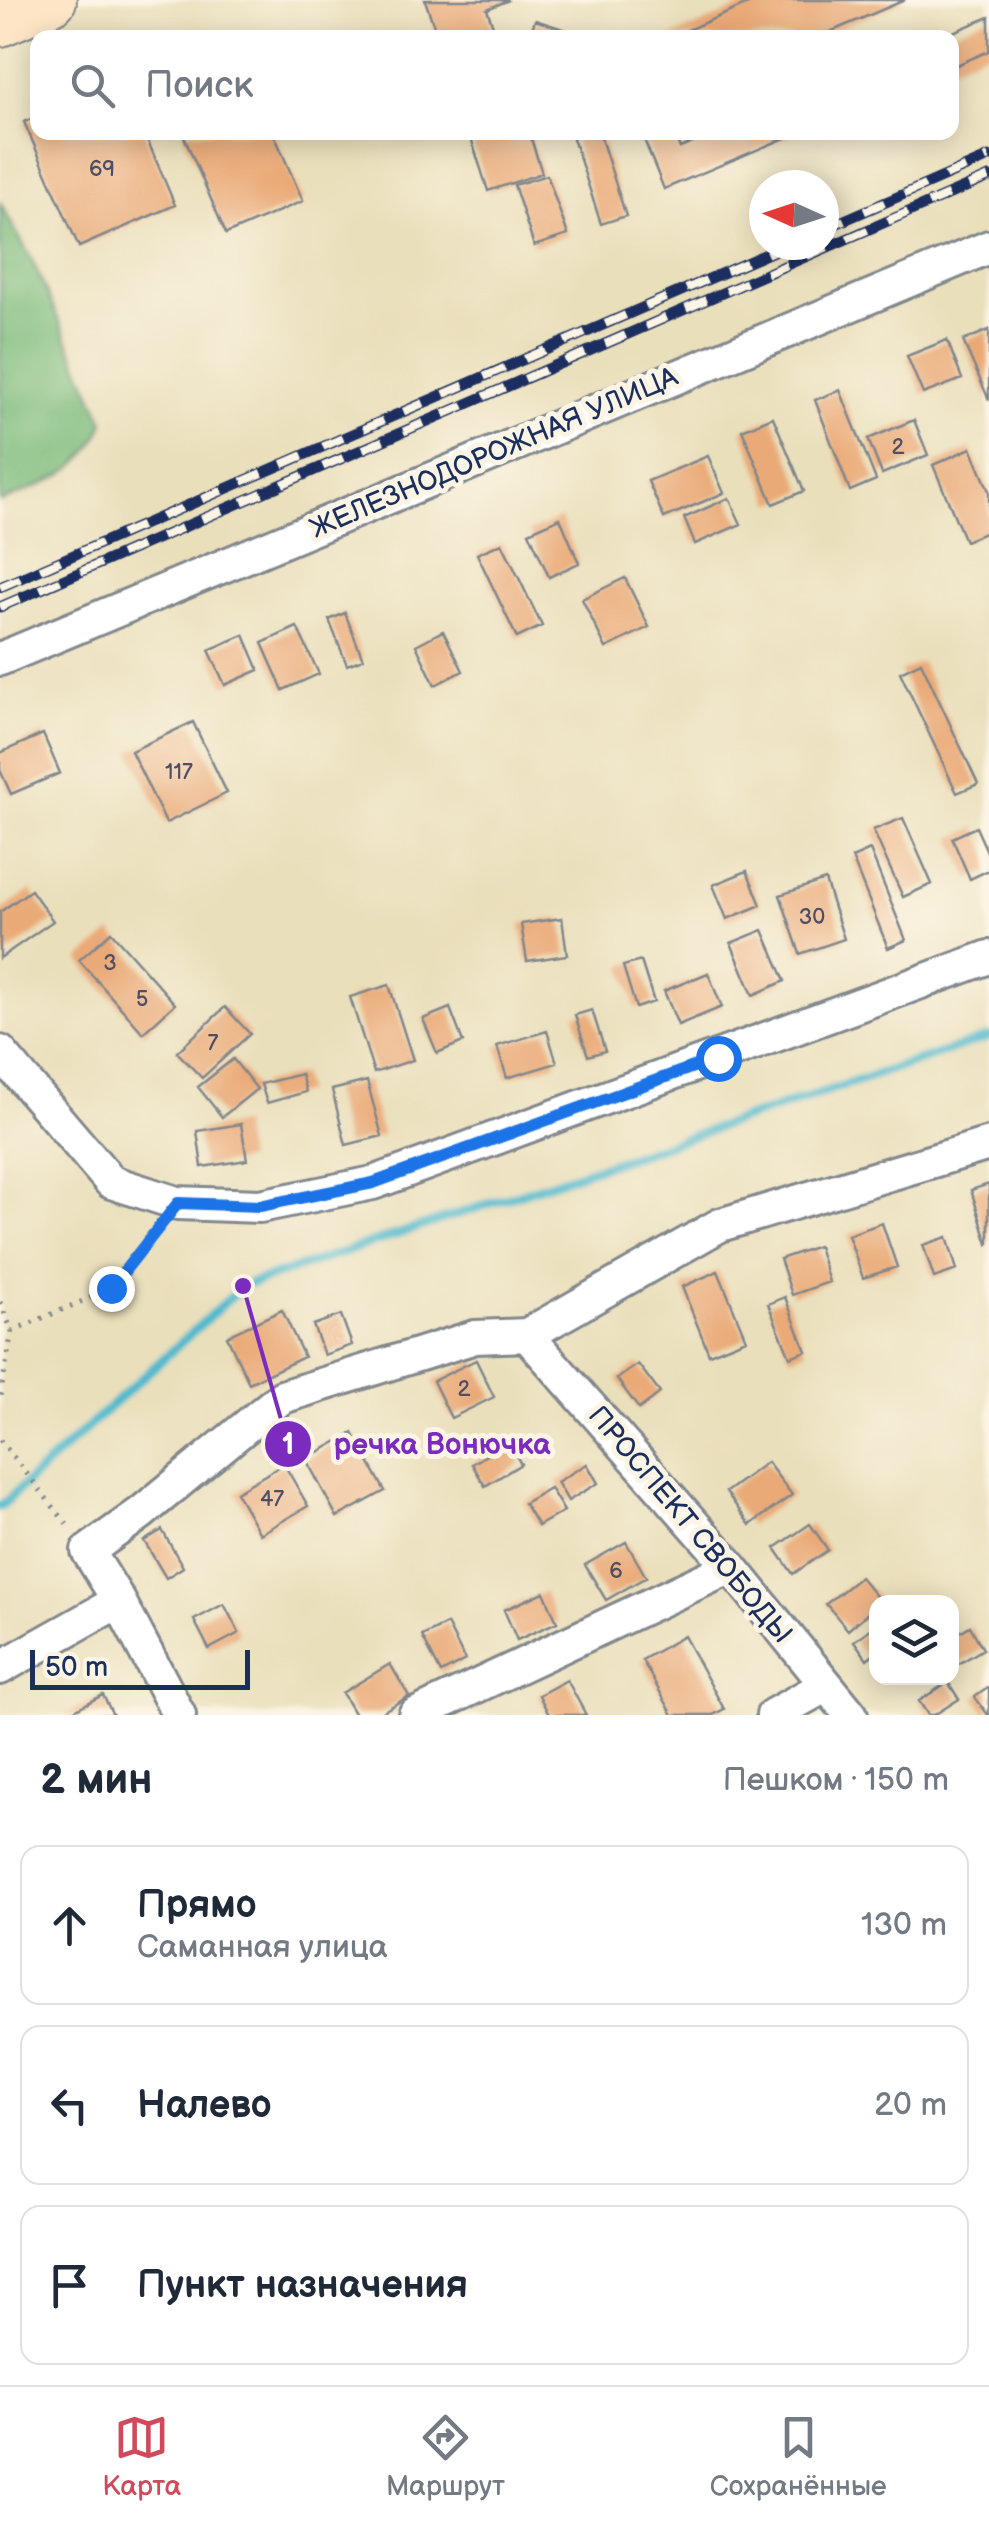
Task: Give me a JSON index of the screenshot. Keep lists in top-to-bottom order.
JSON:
{
  "streets": {
    "street": ["ЖЕЛЕЗНОДОРОЖНАЯ УЛИЦА", "ПРОСПЕКТ СВОБОДЫ"]
  },
  "places": ["речка Вонючка"],
  "house_numbers": [
    "69",
    "2",
    "117",
    "30",
    "3",
    "5",
    "7",
    "2",
    "47",
    "6"
  ],
  "scale_bar": "50 m",
  "north": "left",
  "page": {
    "search": "Поиск",
    "scale": "50 m",
    "heading": ["2 мин", "Пешком · 150 m"],
    "list": [
      ["Прямо", "Саманная улица", "130 m"],
      ["Налево", "20 m"],
      "Пункт назначения"
    ],
    "nav": ["Карта", "Маршрут", "Сохранённые"]
  }
}
